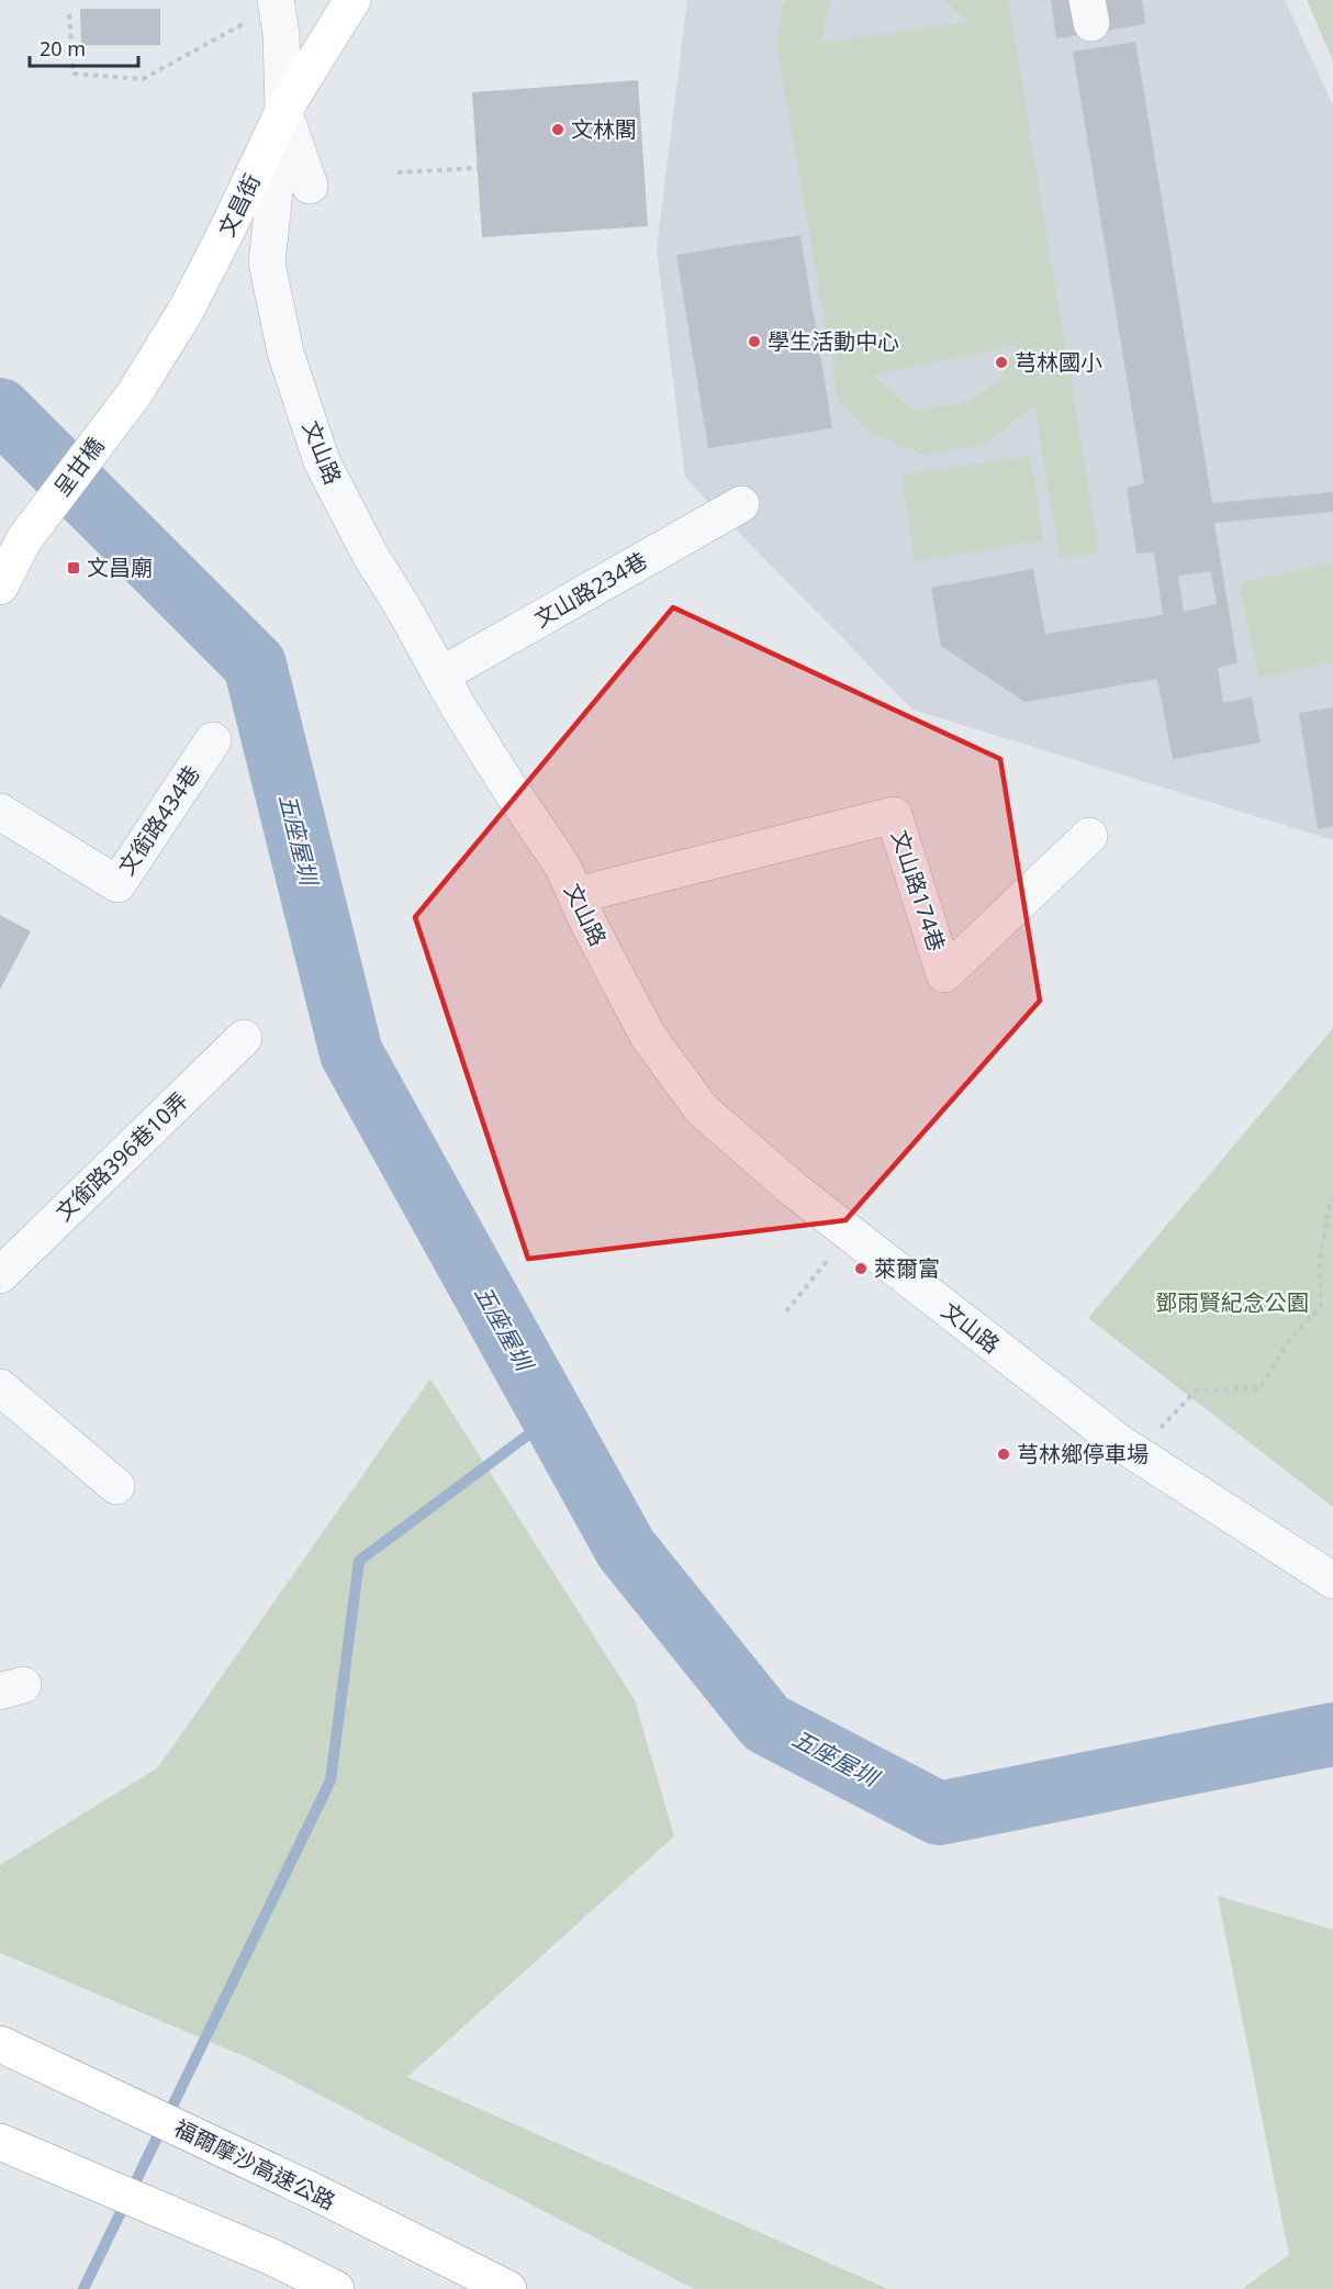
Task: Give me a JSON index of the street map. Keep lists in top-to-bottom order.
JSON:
{
  "streets": {
    "main road": [
      "文昌街",
      "文山路",
      "呈甘橋",
      "福爾摩沙高速公路"
    ],
    "street": [
      "文山路234巷",
      "文銜路434巷",
      "文山路174巷",
      "文銜路396巷10弄"
    ]
  },
  "crossings": [
    ["文昌街", "文山路"],
    ["文昌街", "呈甘橋"],
    ["文山路", "文山路234巷"],
    ["文山路", "文山路174巷"]
  ],
  "water": ["五座屋圳"],
  "parks": ["鄧雨賢紀念公園"],
  "places": {
    "other": [
      "文林閣",
      "學生活動中心",
      "芎林國小",
      "萊爾富",
      "芎林鄉停車場"
    ],
    "transit": ["文昌廟"]
  },
  "scale_bar": "20 m"
}
